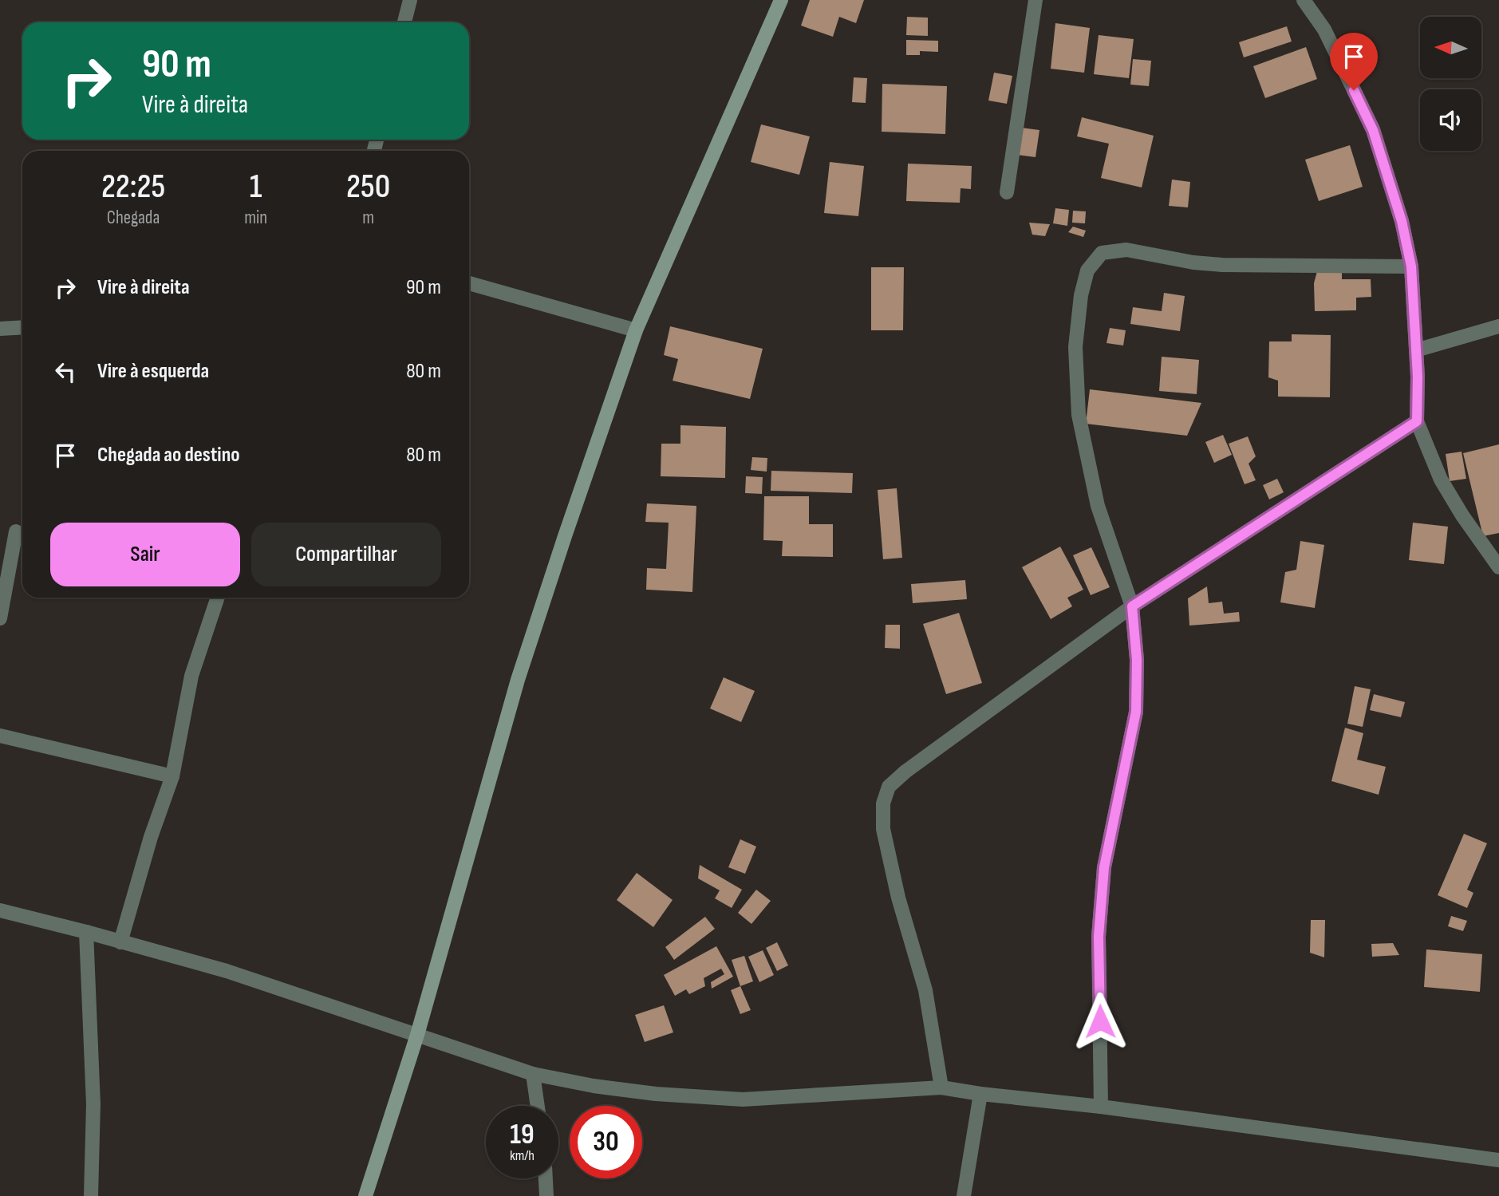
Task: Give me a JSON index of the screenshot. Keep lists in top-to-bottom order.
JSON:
{
  "north": "left",
  "page": {
    "turn": ["90 m", "Vire à direita"],
    "eta": [
      "22:25",
      "Chegada",
      "1",
      "min",
      "250",
      "m"
    ],
    "list": [
      {
        "name": "Vire à direita",
        "value": "90 m"
      },
      {
        "name": "Vire à esquerda",
        "value": "80 m"
      },
      {
        "name": "Chegada ao destino",
        "value": "80 m"
      }
    ],
    "buttons": ["Sair", "Compartilhar"],
    "speed": "19 km/h",
    "limit": "30"
  }
}
